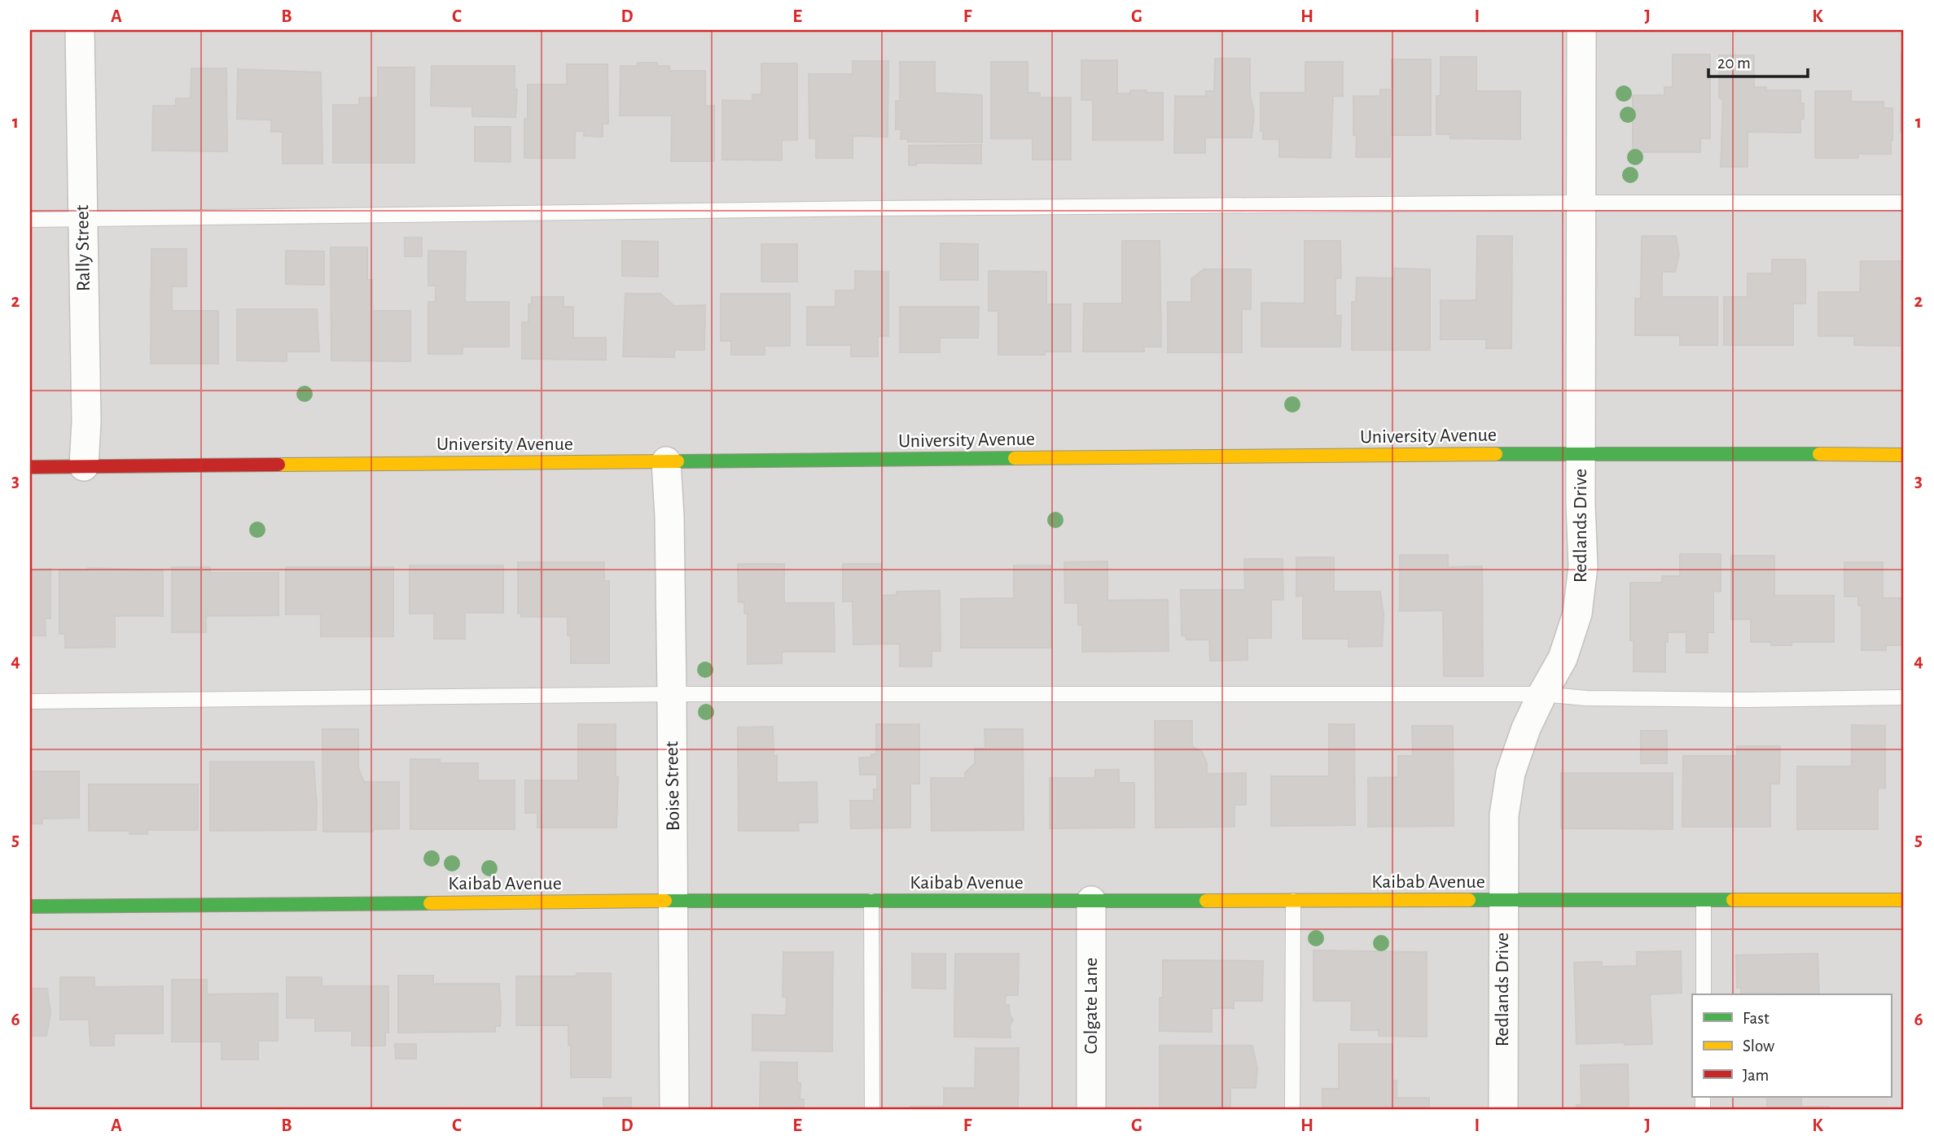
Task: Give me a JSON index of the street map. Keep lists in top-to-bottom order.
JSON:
{
  "streets": {
    "street": [
      "Rally Street",
      "University Avenue",
      "Redlands Drive",
      "Boise Street",
      "Kaibab Avenue",
      "Colgate Lane"
    ]
  },
  "crossings": [
    ["Rally Street", "University Avenue"],
    ["University Avenue", "Redlands Drive"],
    ["University Avenue", "Boise Street"],
    ["Redlands Drive", "Kaibab Avenue"],
    ["Boise Street", "Kaibab Avenue"],
    ["Kaibab Avenue", "Colgate Lane"]
  ],
  "legend": ["Fast", "Slow", "Jam"],
  "scale_bar": "20 m",
  "grid": {
    "columns": [
      "A",
      "B",
      "C",
      "D",
      "E",
      "F",
      "G",
      "H",
      "I",
      "J",
      "K"
    ],
    "rows": [
      "1",
      "2",
      "3",
      "4",
      "5",
      "6"
    ]
  }
}
